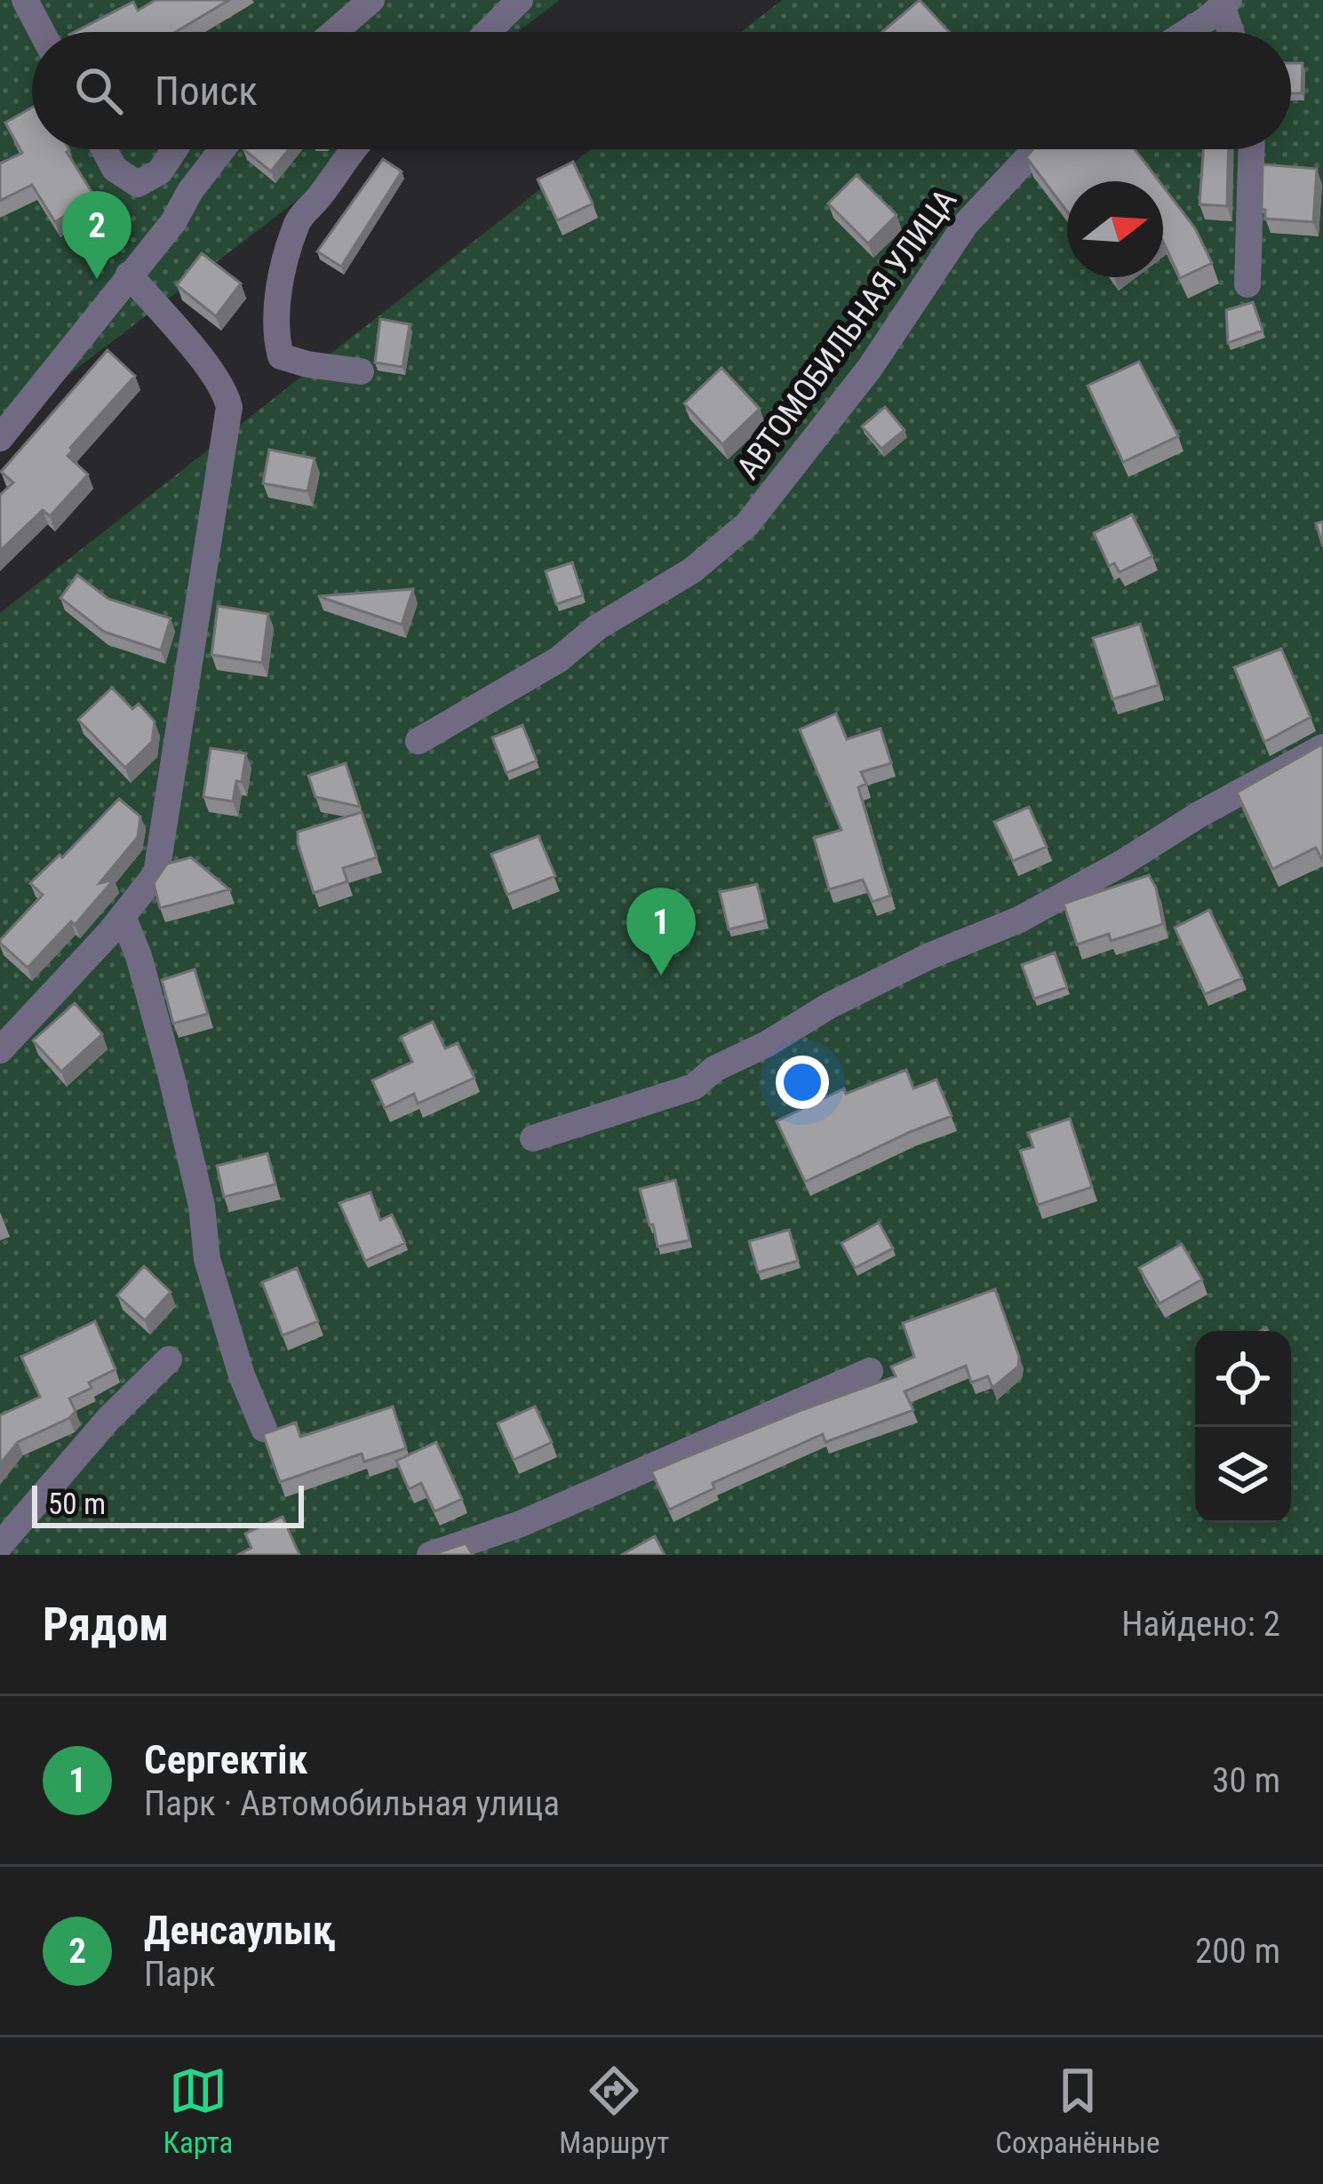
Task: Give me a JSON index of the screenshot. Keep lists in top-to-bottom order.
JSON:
{
  "streets": {
    "street": ["АВТОМОБИЛЬНАЯ УЛИЦА"]
  },
  "scale_bar": "50 m",
  "north": "right",
  "page": {
    "search": "Поиск",
    "pins": ["2", "1"],
    "scale": "50 m",
    "heading": ["Рядом", "Найдено: 2"],
    "list": [
      {
        "mark": "1",
        "name": "Сергектік",
        "note": "Парк · Автомобильная улица",
        "value": "30 m"
      },
      {
        "mark": "2",
        "name": "Денсаулық",
        "note": "Парк",
        "value": "200 m"
      }
    ],
    "nav": ["Карта", "Маршрут", "Сохранённые"]
  }
}
